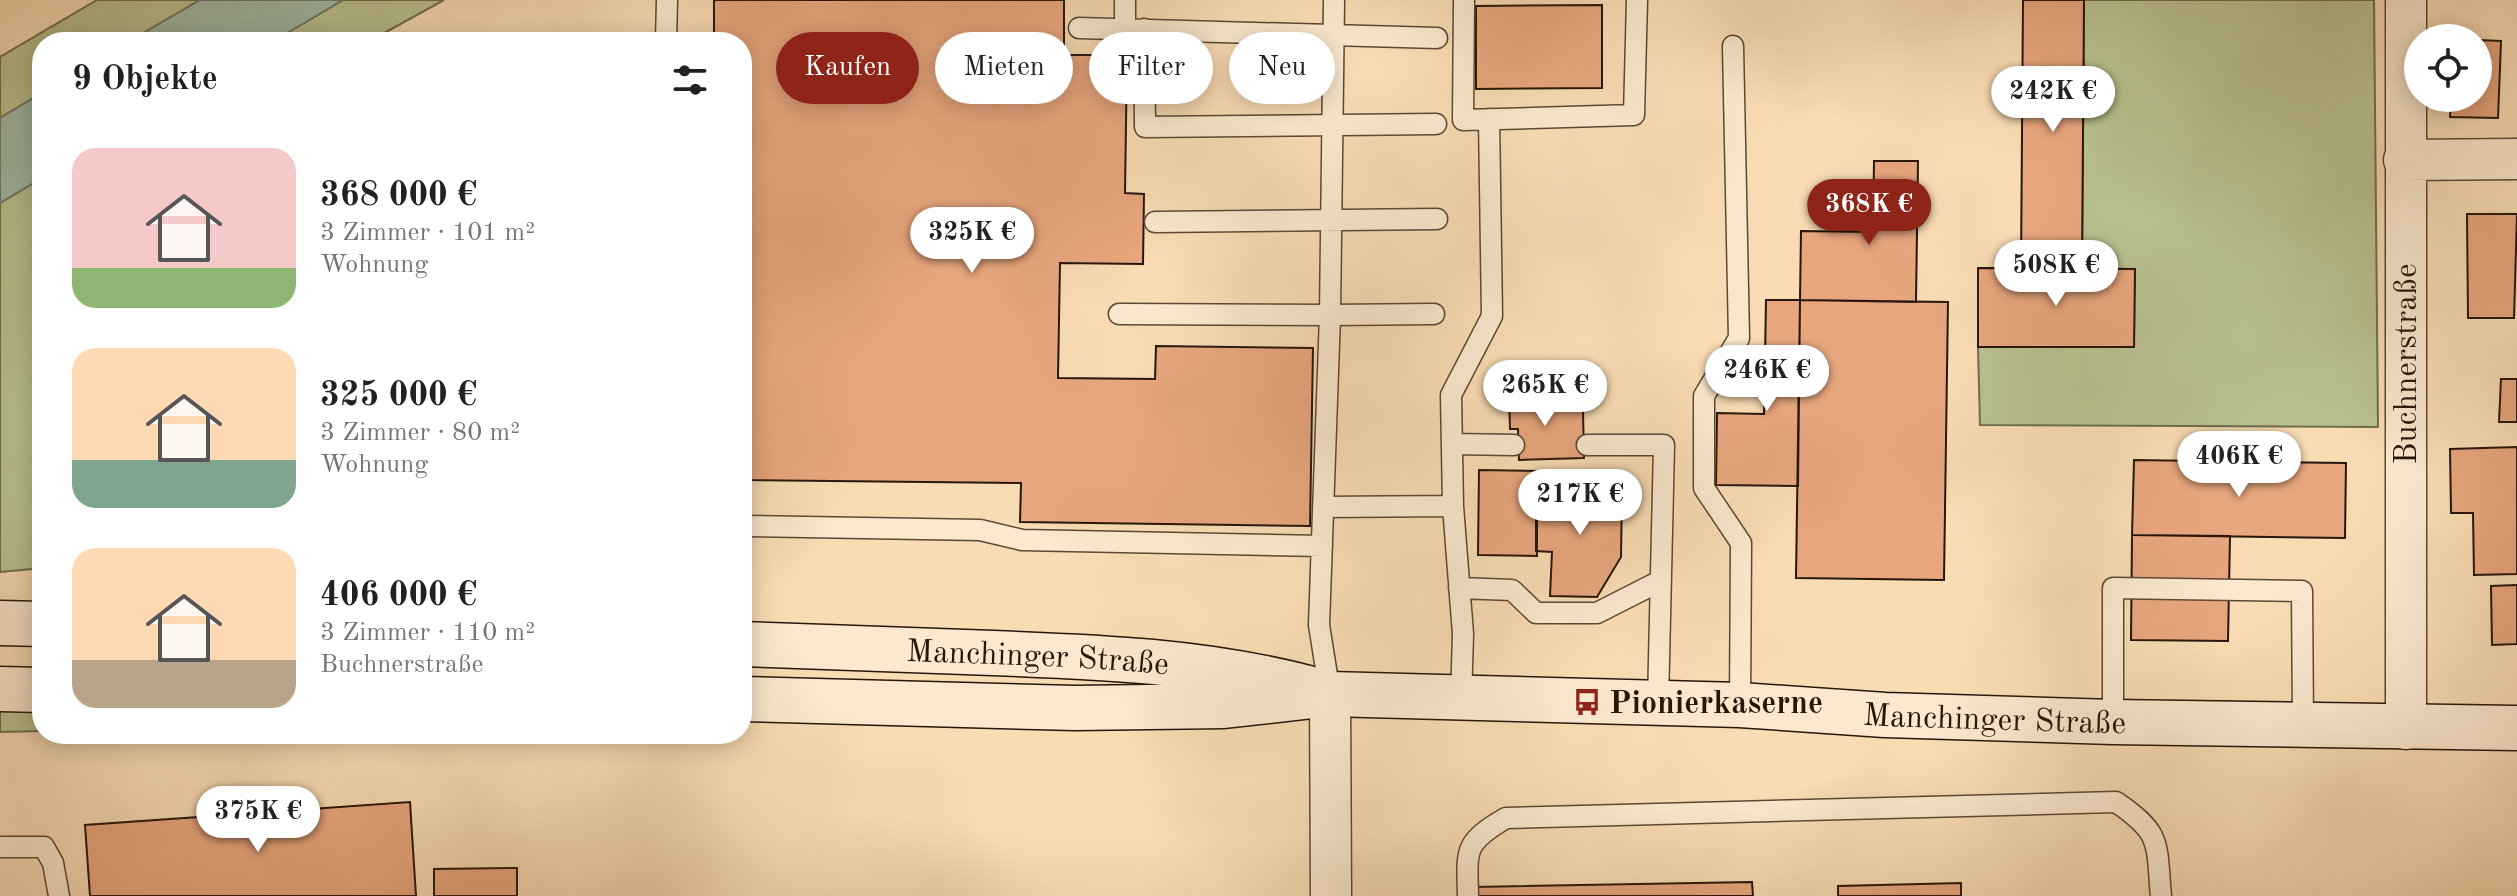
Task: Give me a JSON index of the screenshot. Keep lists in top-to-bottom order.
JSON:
{
  "streets": {
    "main road": ["Manchinger Straße"],
    "street": ["Buchnerstraße"]
  },
  "crossings": [
    ["Buchnerstraße", "Manchinger Straße"]
  ],
  "places": {
    "bus stop": ["Pionierkaserne"]
  },
  "page": {
    "chip": [
      "Kaufen",
      "Mieten",
      "Filter",
      "Neu"
    ],
    "heading": "9 Objekte",
    "price": [
      "242K €",
      "368K €",
      "325K €",
      "508K €",
      "246K €",
      "265K €",
      "406K €",
      "217K €",
      "375K €"
    ],
    "list": [
      {
        "name": "368 000 €",
        "note": "3 Zimmer · 101 m² · Wohnung"
      },
      {
        "name": "325 000 €",
        "note": "3 Zimmer · 80 m² · Wohnung"
      },
      {
        "name": "406 000 €",
        "note": "3 Zimmer · 110 m² · Buchnerstraße"
      }
    ]
  }
}
